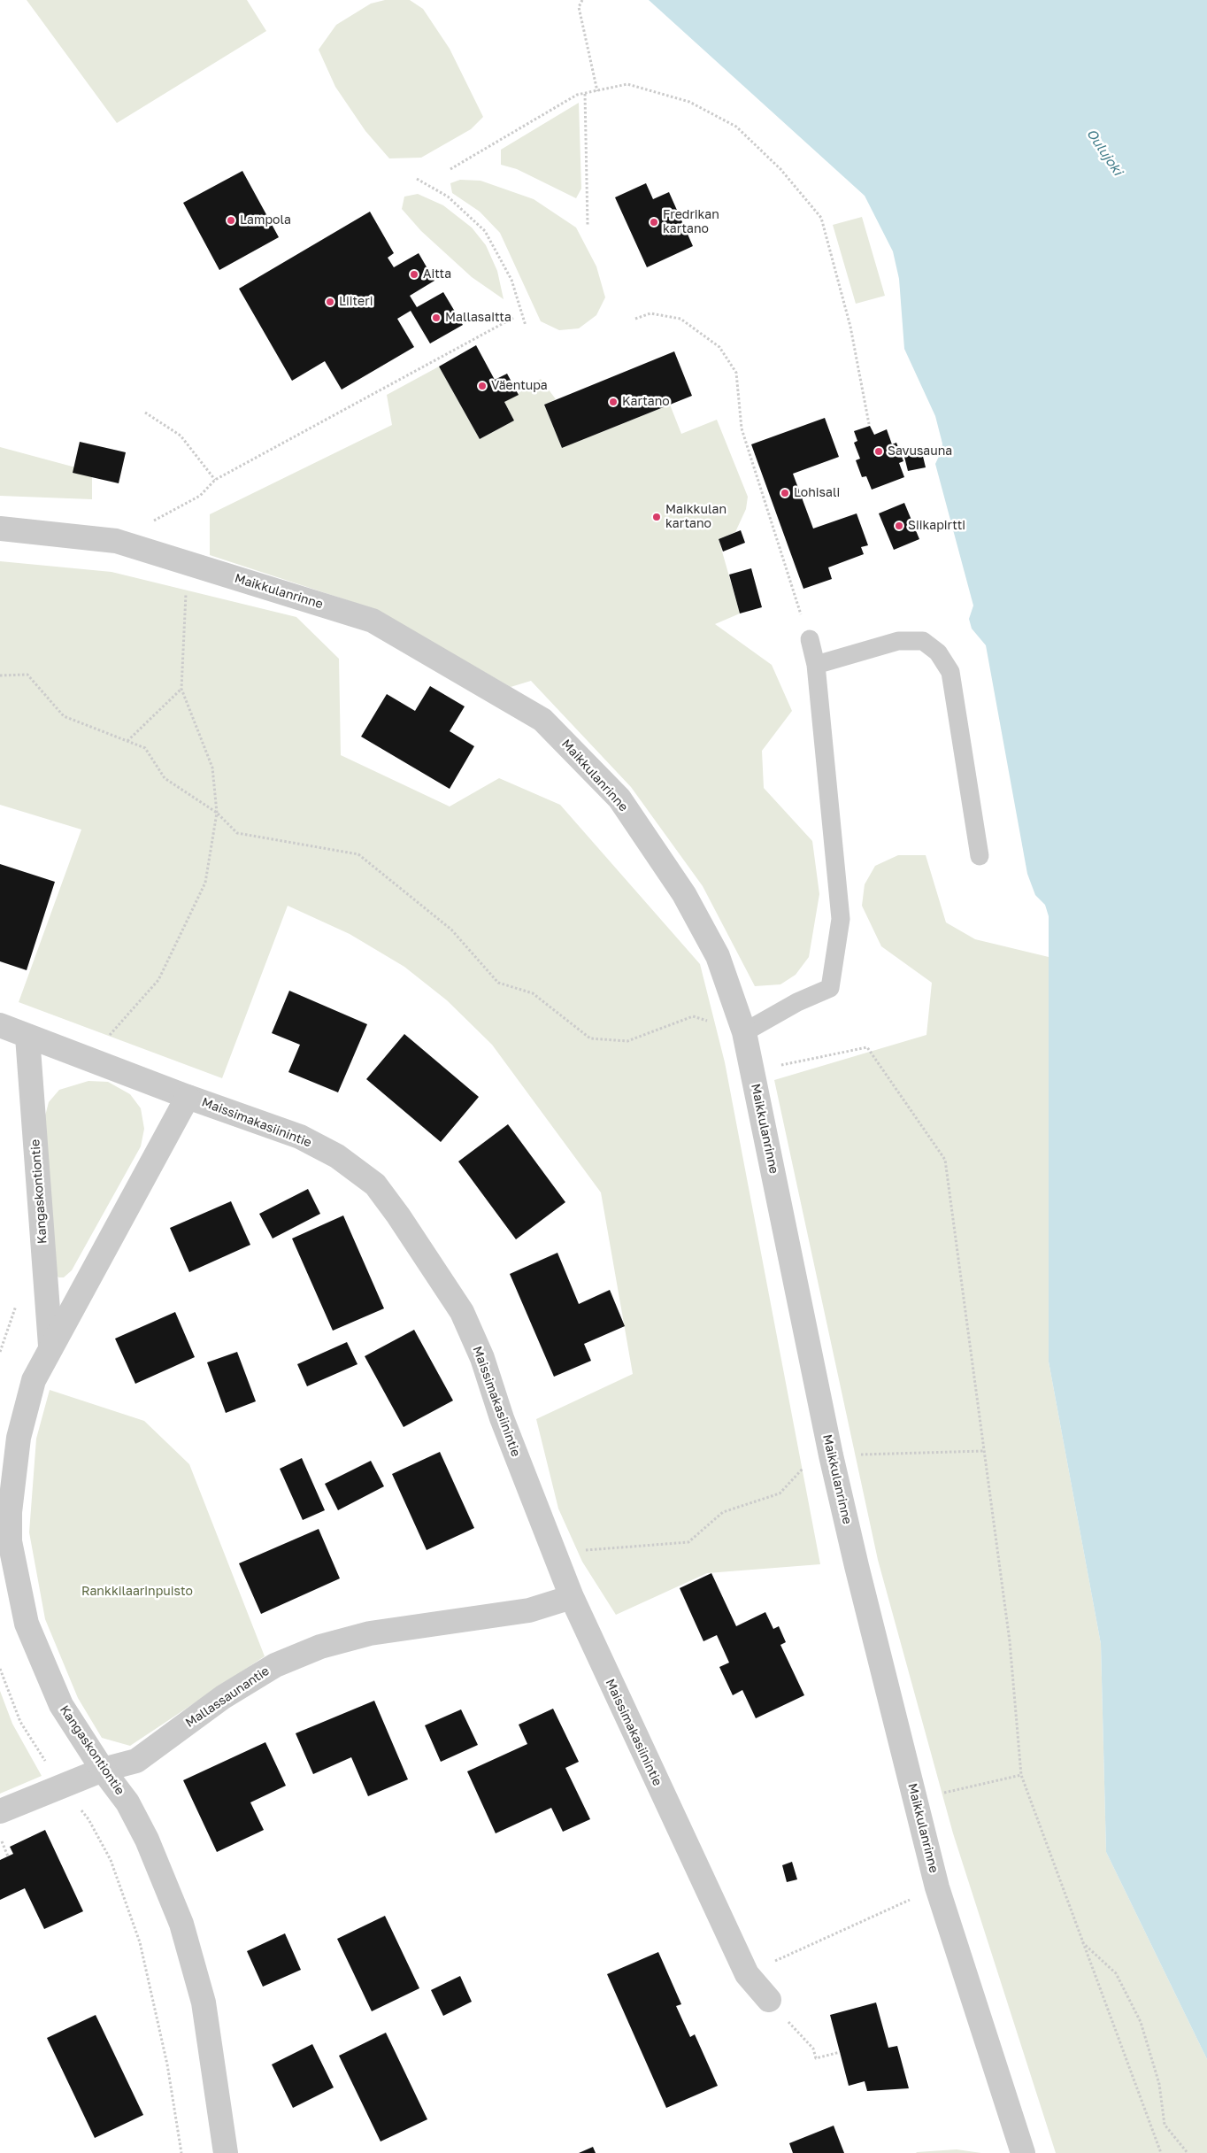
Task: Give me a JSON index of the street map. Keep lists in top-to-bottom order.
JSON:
{
  "streets": {
    "street": [
      "Maikkulanrinne",
      "Maissimakasiinintie",
      "Kangaskontiontie",
      "Mallassaunantie"
    ]
  },
  "crossings": [
    ["Maissimakasiinintie", "Kangaskontiontie"],
    ["Maissimakasiinintie", "Mallassaunantie"],
    ["Kangaskontiontie", "Mallassaunantie"]
  ],
  "water": ["Oulujoki"],
  "parks": ["Rankkilaarinpuisto"],
  "places": [
    "Lampola",
    "Fredrikan kartano",
    "Aitta",
    "Liiteri",
    "Mallasaitta",
    "Väentupa",
    "Kartano",
    "Savusauna",
    "Lohisali",
    "Maikkulan kartano",
    "Siikapirtti"
  ]
}
